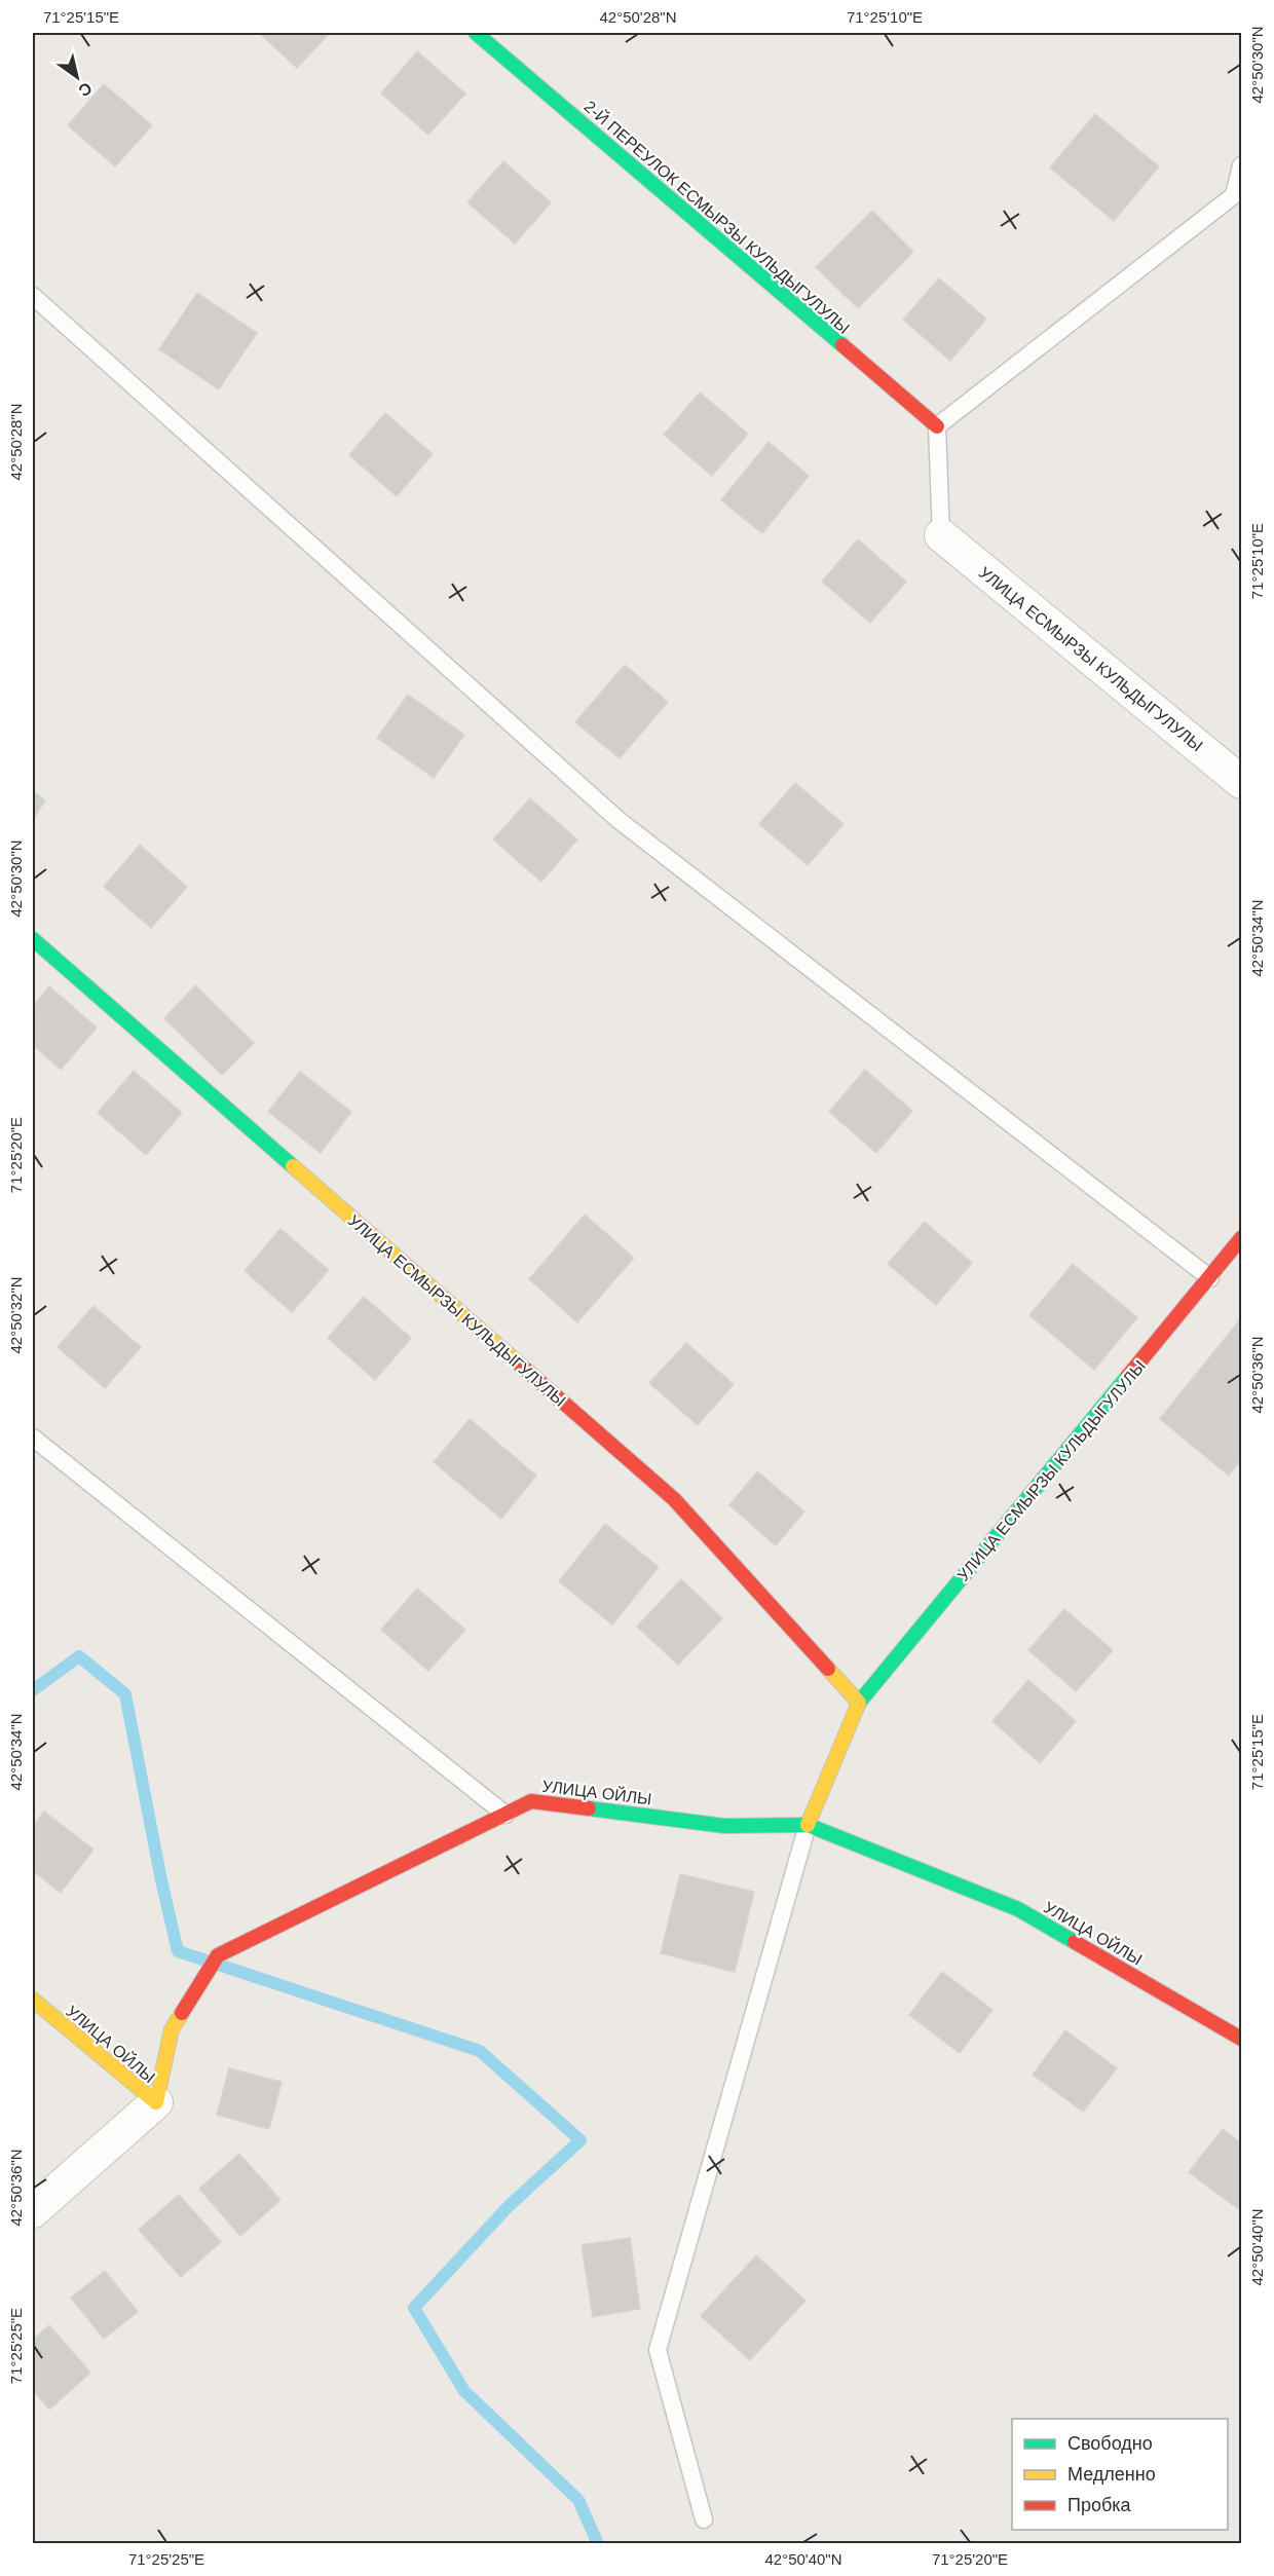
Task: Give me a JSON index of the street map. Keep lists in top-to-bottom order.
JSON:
{
  "streets": {
    "street": ["2-Й ПЕРЕУЛОК ЕСМЫРЗЫ КУЛЬДЫГУЛУЛЫ", "УЛИЦА ЕСМЫРЗЫ КУЛЬДЫГУЛУЛЫ", "УЛИЦА ОЙЛЫ"]
  },
  "crossings": [
    ["УЛИЦА ЕСМЫРЗЫ КУЛЬДЫГУЛУЛЫ", "УЛИЦА ОЙЛЫ"]
  ],
  "legend": ["Свободно", "Медленно", "Пробка"],
  "north": "bottom right",
  "coordinates": [
    "71°25'15\"E",
    "42°50'28\"N",
    "71°25'10\"E",
    "42°50'30\"N",
    "42°50'34\"N",
    "71°25'20\"E",
    "42°50'32\"N",
    "42°50'36\"N",
    "42°50'40\"N",
    "71°25'25\"E"
  ]
}
